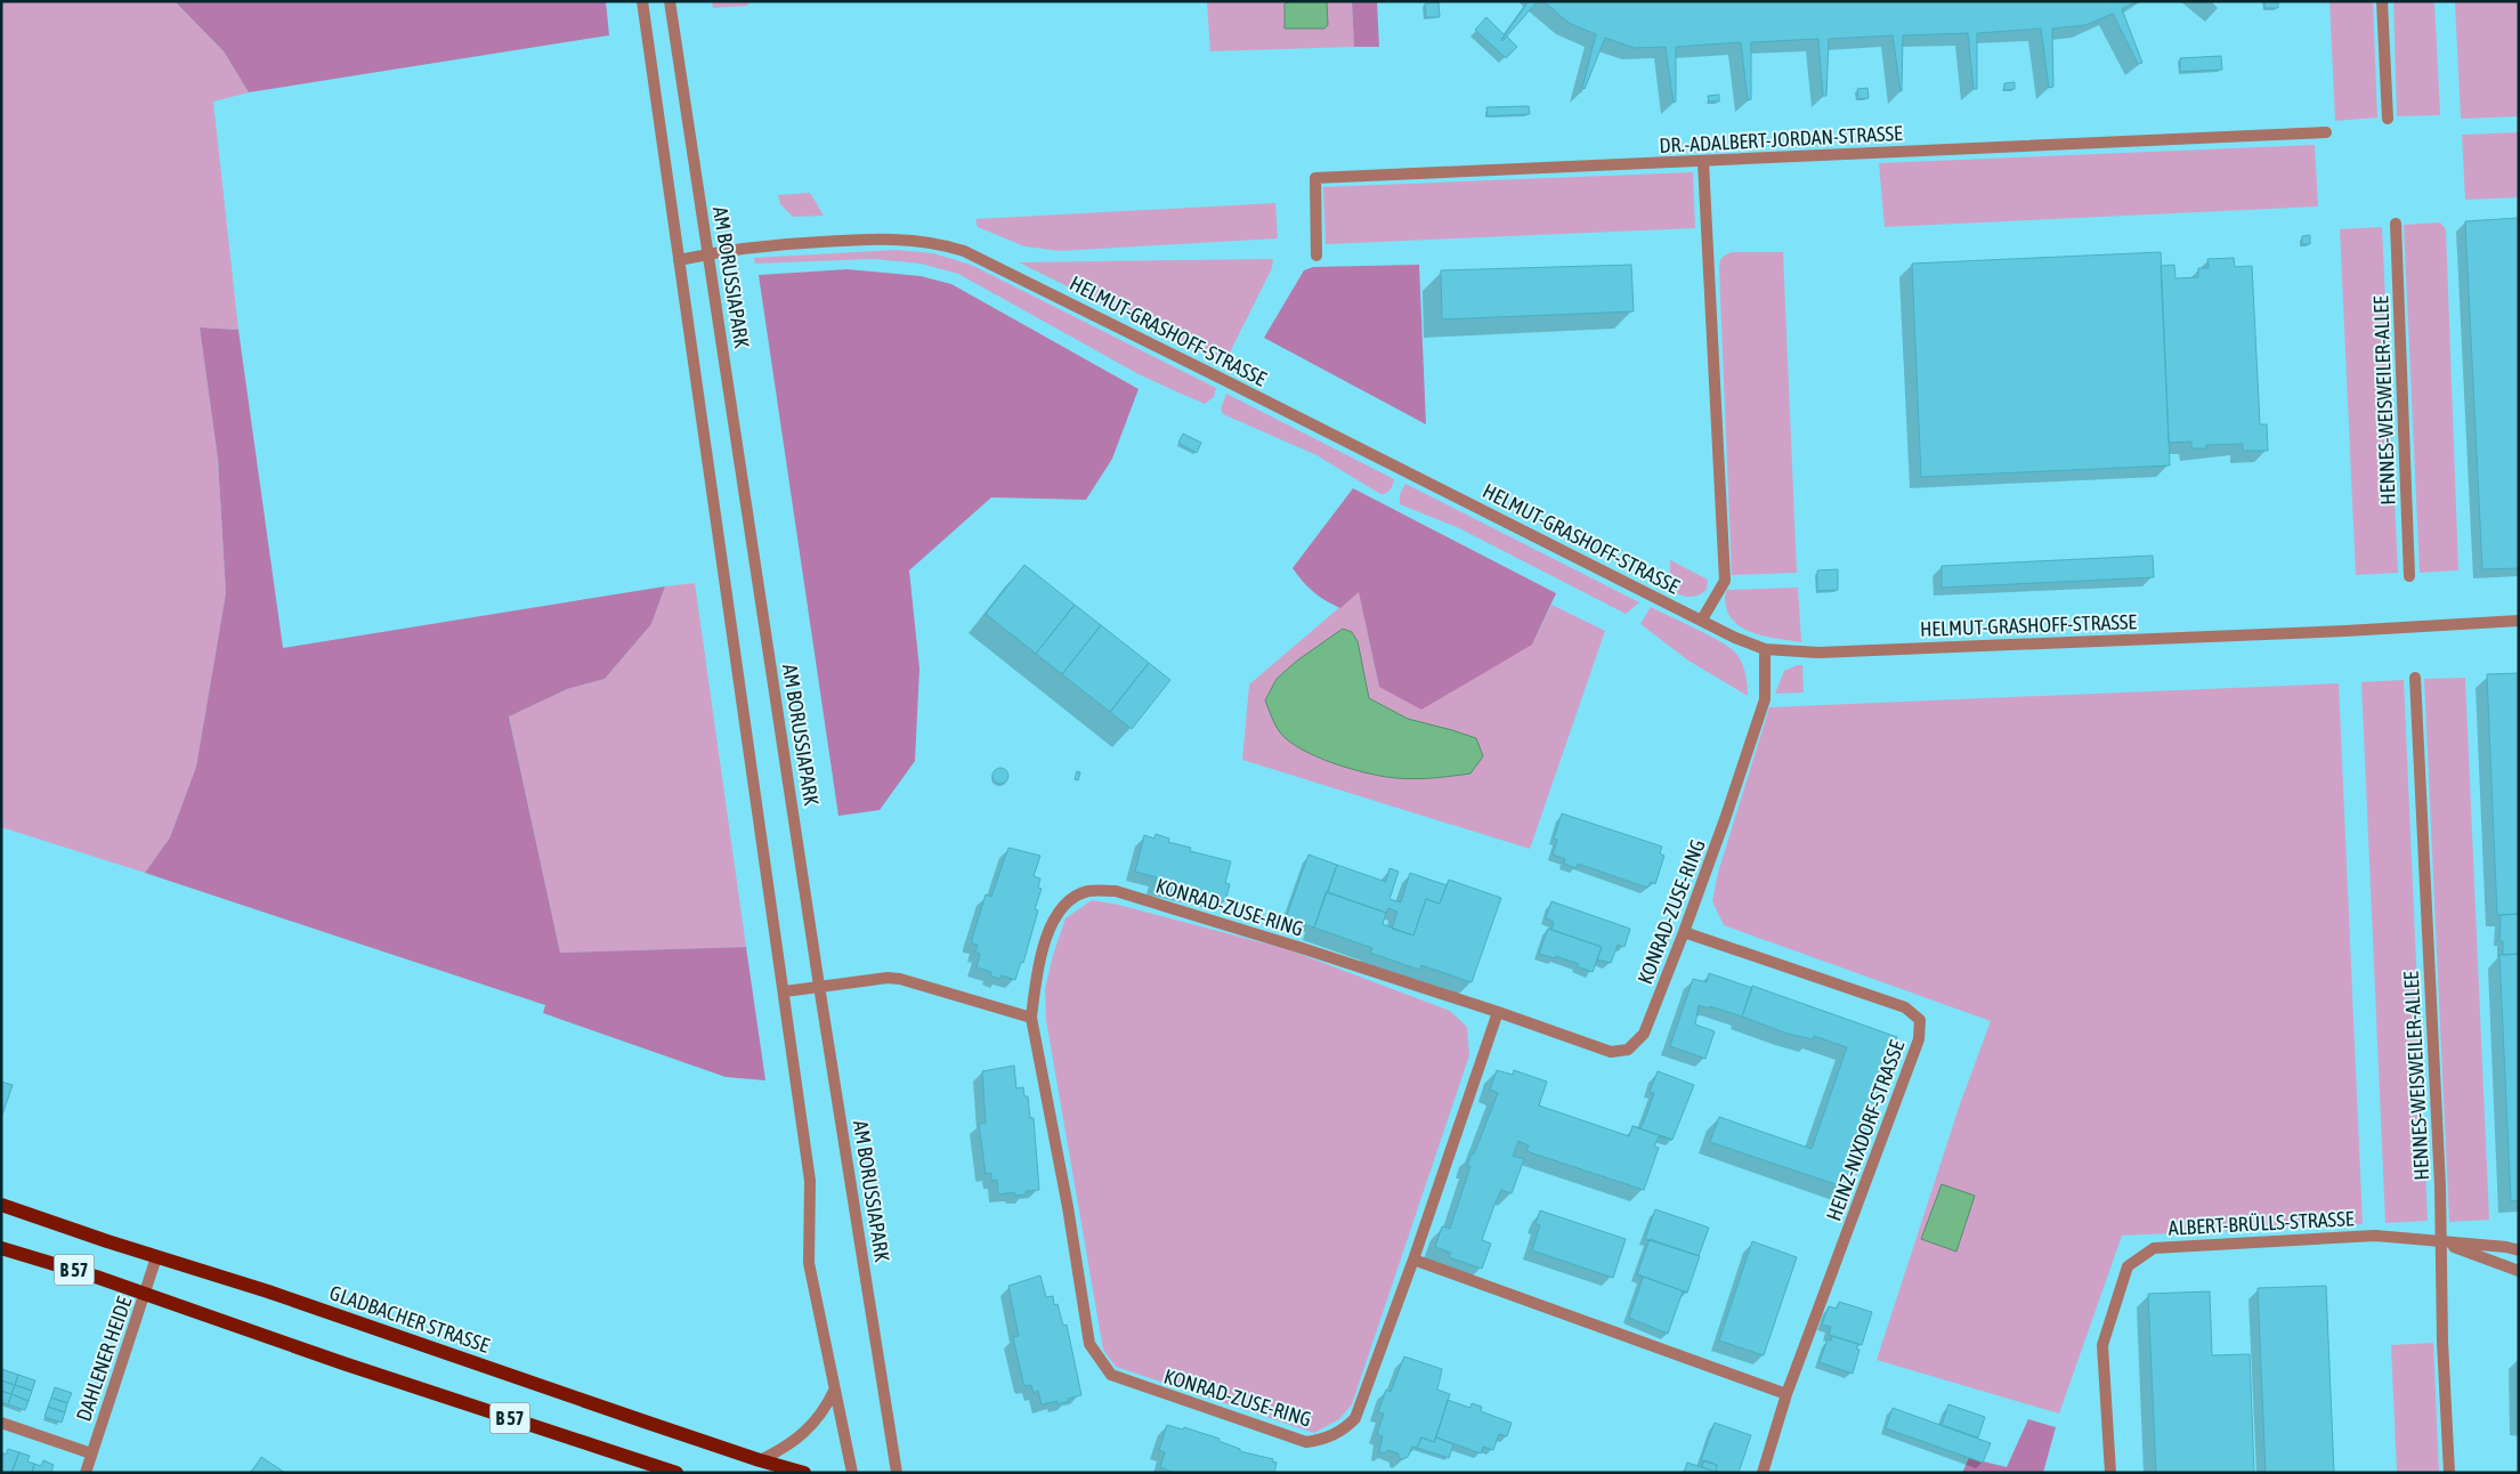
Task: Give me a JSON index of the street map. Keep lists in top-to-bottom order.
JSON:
{
  "streets": {
    "main road": ["B 57", "GLADBACHER STRASSE"],
    "street": [
      "DR.-ADALBERT-JORDAN-STRASSE",
      "AM BORUSSIAPARK",
      "HELMUT-GRASHOFF-STRASSE",
      "HENNES-WEISWEILER-ALLEE",
      "KONRAD-ZUSE-RING",
      "HEINZ-NIXDORF-STRASSE",
      "ALBERT-BRÜLLS-STRASSE",
      "DAHLENER HEIDE"
    ]
  },
  "crossings": [
    ["AM BORUSSIAPARK", "HELMUT-GRASHOFF-STRASSE"],
    ["HELMUT-GRASHOFF-STRASSE", "KONRAD-ZUSE-RING"],
    ["HENNES-WEISWEILER-ALLEE", "ALBERT-BRÜLLS-STRASSE"],
    ["KONRAD-ZUSE-RING", "HEINZ-NIXDORF-STRASSE"],
    ["B 57", "DAHLENER HEIDE"],
    ["GLADBACHER STRASSE", "DAHLENER HEIDE"]
  ]
}
